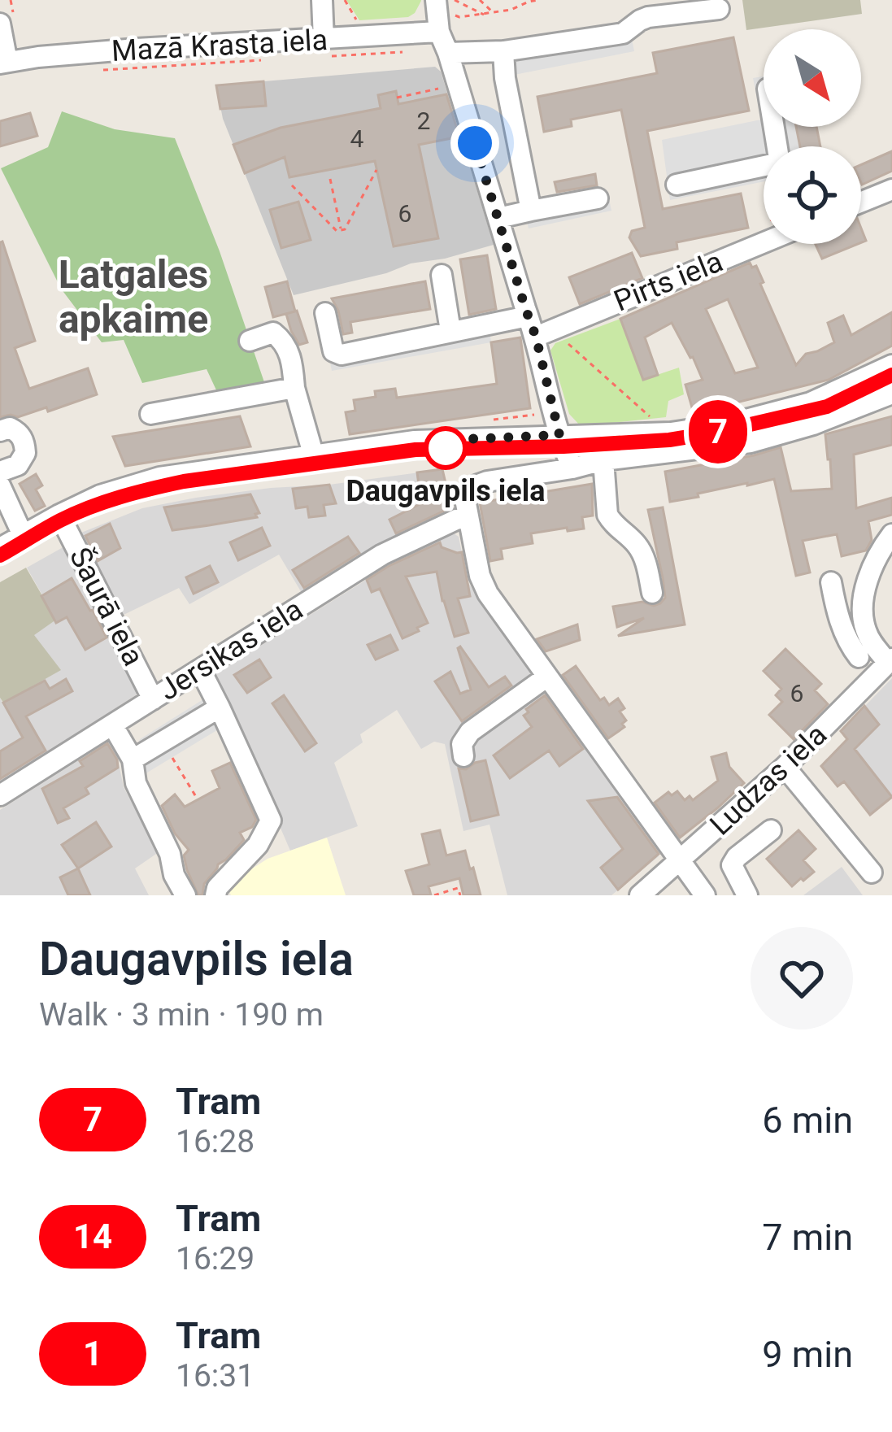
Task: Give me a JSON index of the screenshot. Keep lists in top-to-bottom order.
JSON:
{
  "streets": {
    "street": [
      "Mazā Krasta iela",
      "Pirts iela",
      "Šaurā iela",
      "Jersikas iela",
      "Ludzas iela"
    ]
  },
  "crossings": [
    ["Šaurā iela", "Jersikas iela"]
  ],
  "districts": ["Latgales apkaime"],
  "places": ["Daugavpils iela"],
  "lines": ["tram line 7"],
  "house_numbers": [
    "2",
    "4",
    "6",
    "6"
  ],
  "north": "bottom right",
  "page": {
    "on_map": "7",
    "heading": ["Daugavpils iela", "Walk · 3 min · 190 m"],
    "list": [
      {
        "mark": "7",
        "name": "Tram",
        "note": "16:28",
        "value": "6 min"
      },
      {
        "mark": "14",
        "name": "Tram",
        "note": "16:29",
        "value": "7 min"
      },
      {
        "mark": "1",
        "name": "Tram",
        "note": "16:31",
        "value": "9 min"
      }
    ]
  }
}
